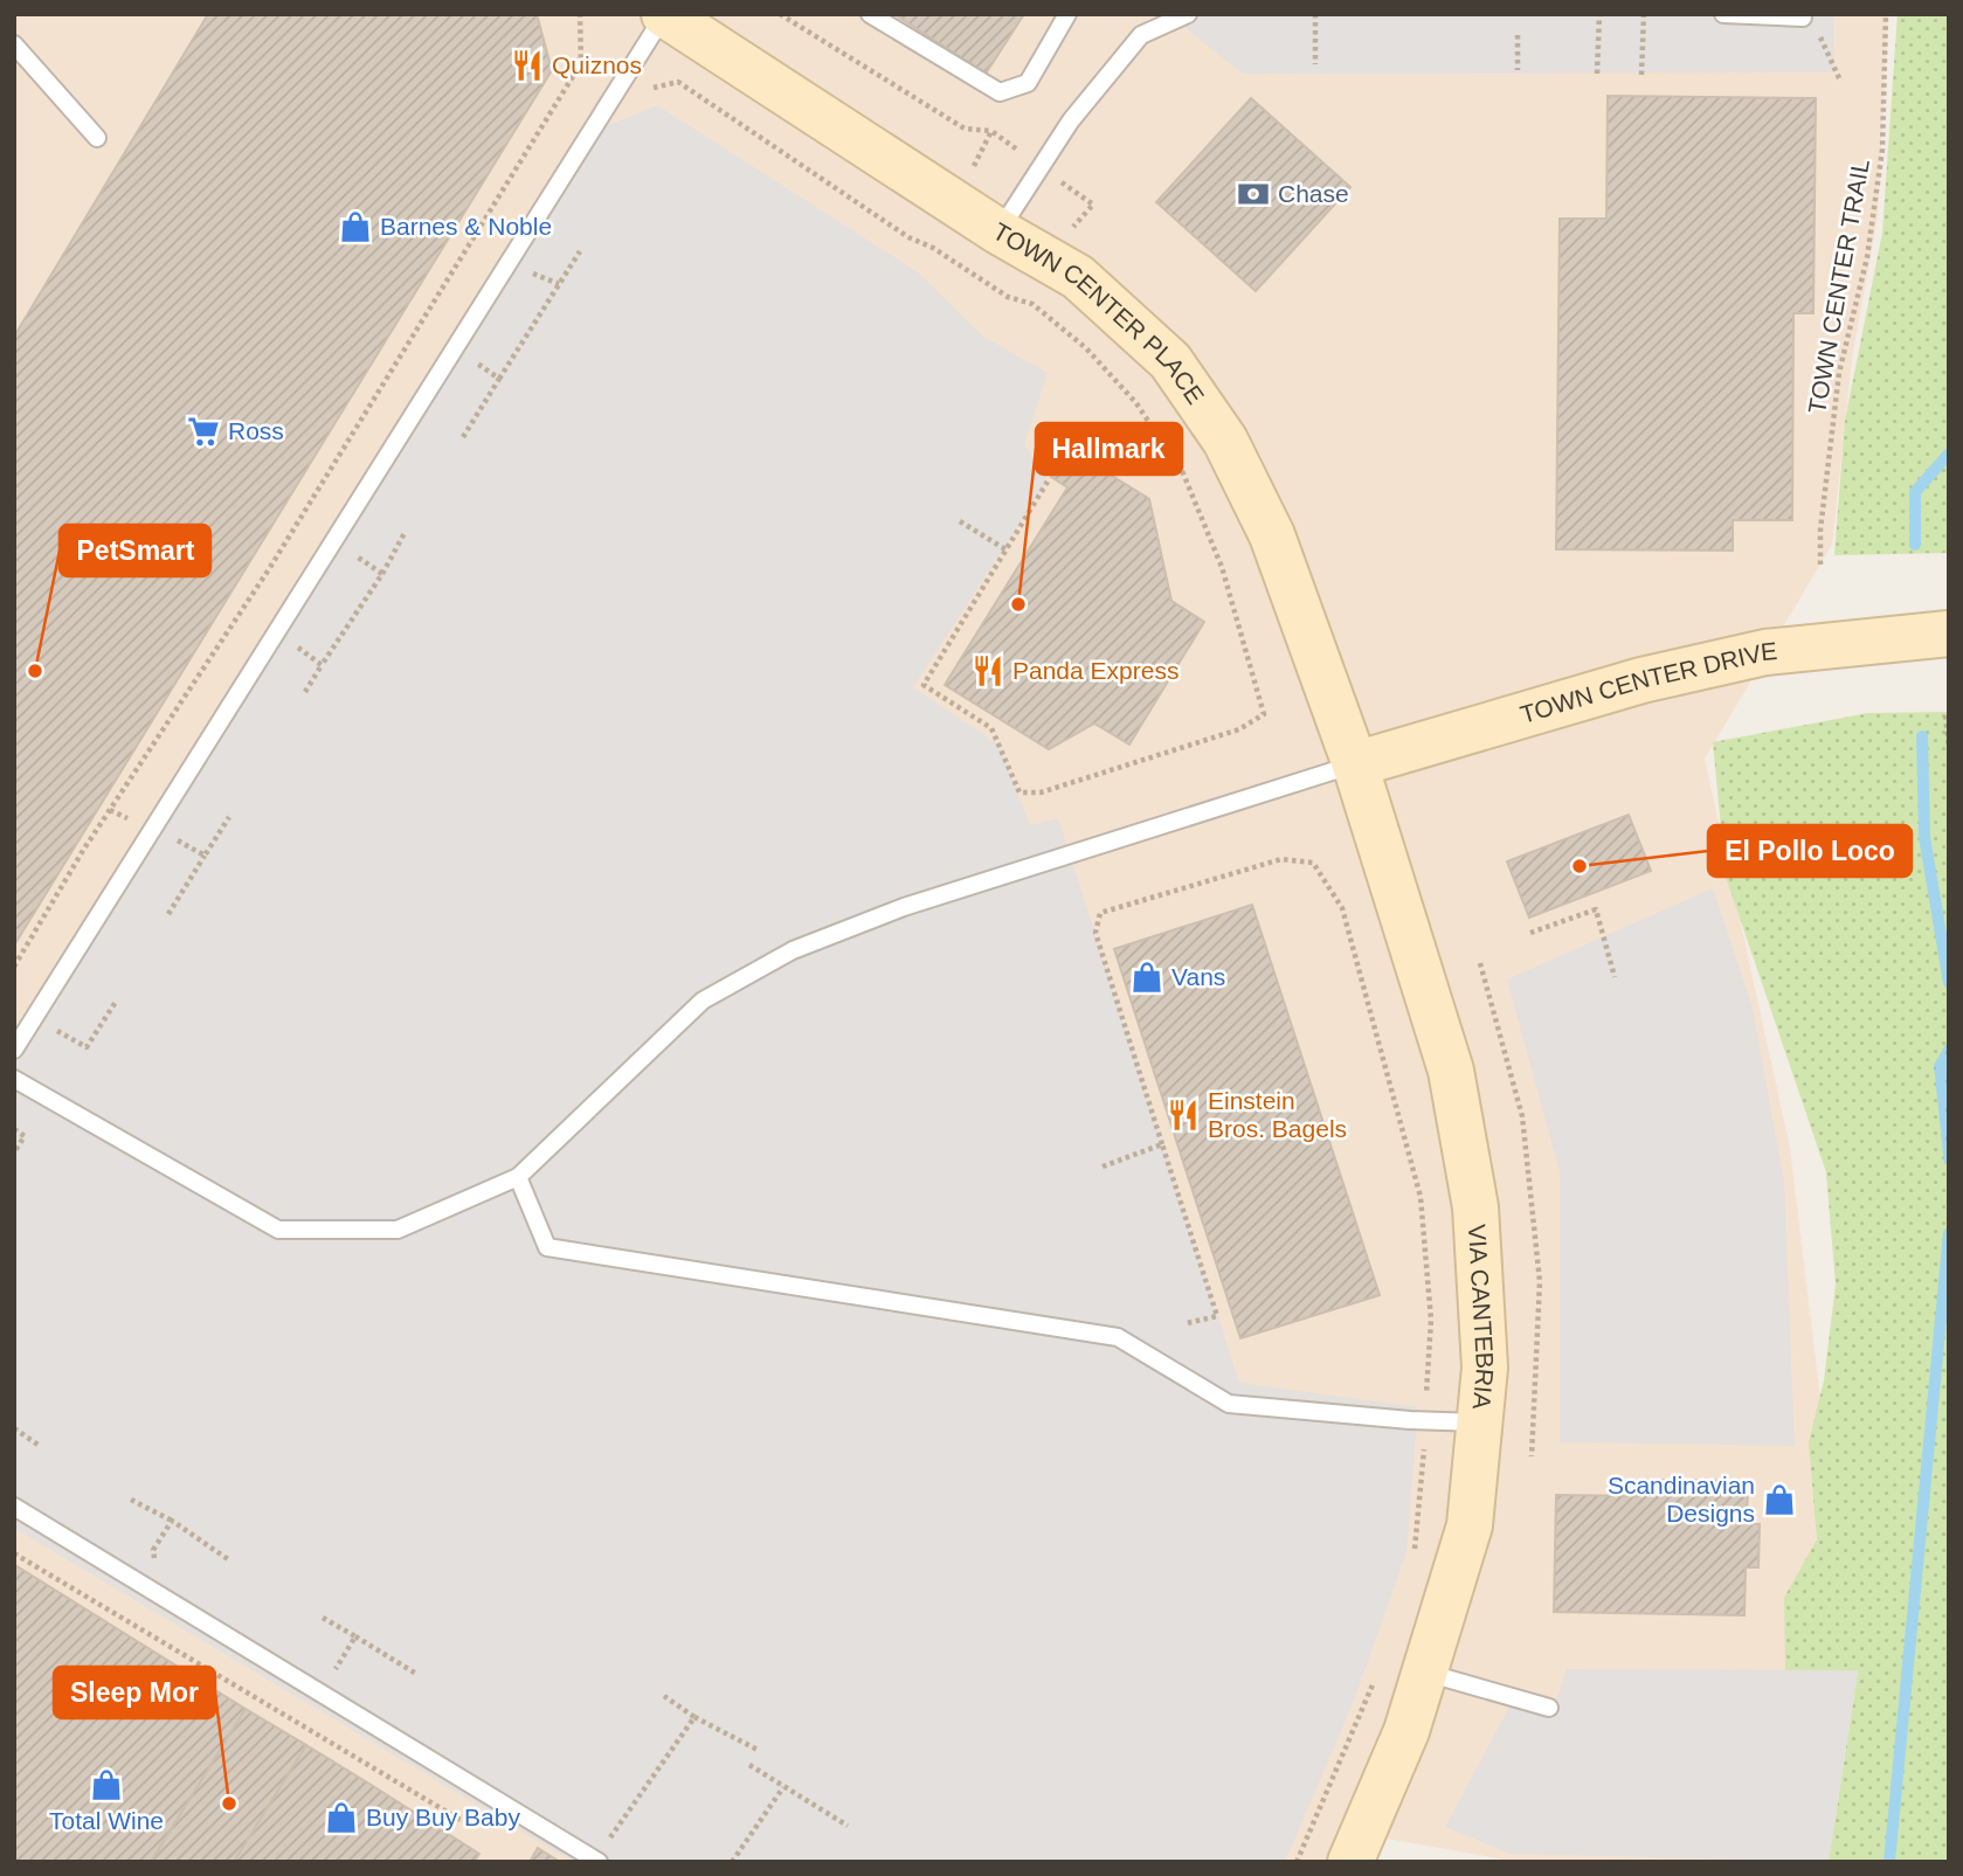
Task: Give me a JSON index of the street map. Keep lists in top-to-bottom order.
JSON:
{
  "streets": {
    "main road": ["TOWN CENTER PLACE", "TOWN CENTER DRIVE", "VIA CANTEBRIA"],
    "path": ["TOWN CENTER TRAIL"]
  },
  "crossings": [
    ["TOWN CENTER PLACE", "TOWN CENTER DRIVE"],
    ["TOWN CENTER PLACE", "VIA CANTEBRIA"],
    ["TOWN CENTER DRIVE", "VIA CANTEBRIA"]
  ],
  "places": {
    "restaurant": ["Quiznos", "Panda Express", "Einstein Bros. Bagels"],
    "bank": ["Chase"],
    "shop": [
      "Barnes & Noble",
      "Vans",
      "Scandinavian Designs",
      "Total Wine",
      "Buy Buy Baby"
    ],
    "supermarket": ["Ross"],
    "other": [
      "Hallmark",
      "PetSmart",
      "El Pollo Loco",
      "Sleep Mor"
    ]
  }
}
